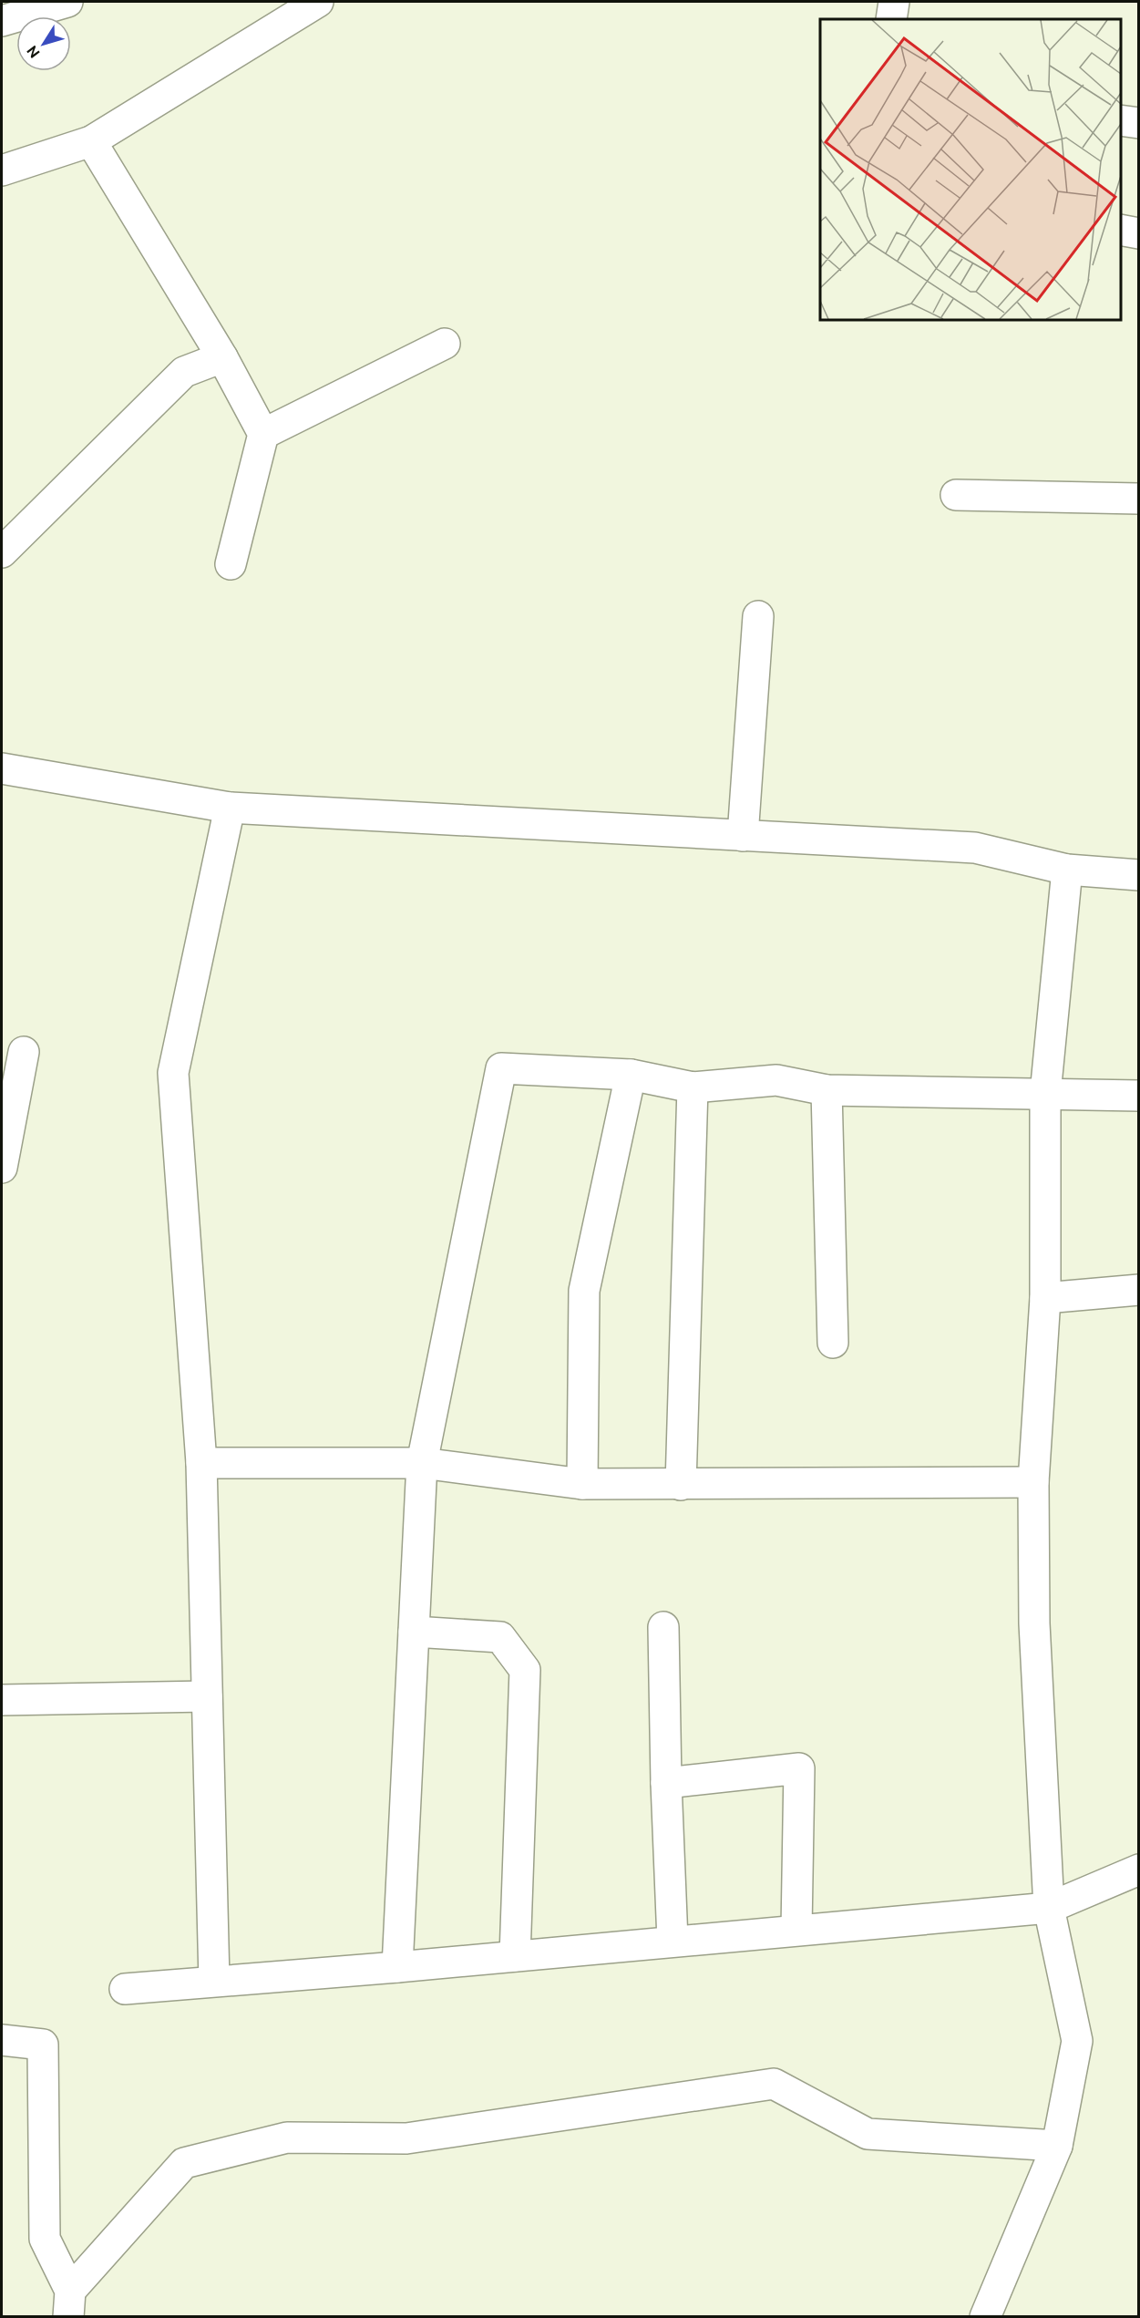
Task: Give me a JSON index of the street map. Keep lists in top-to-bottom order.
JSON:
{
  "north": "bottom left"
}
